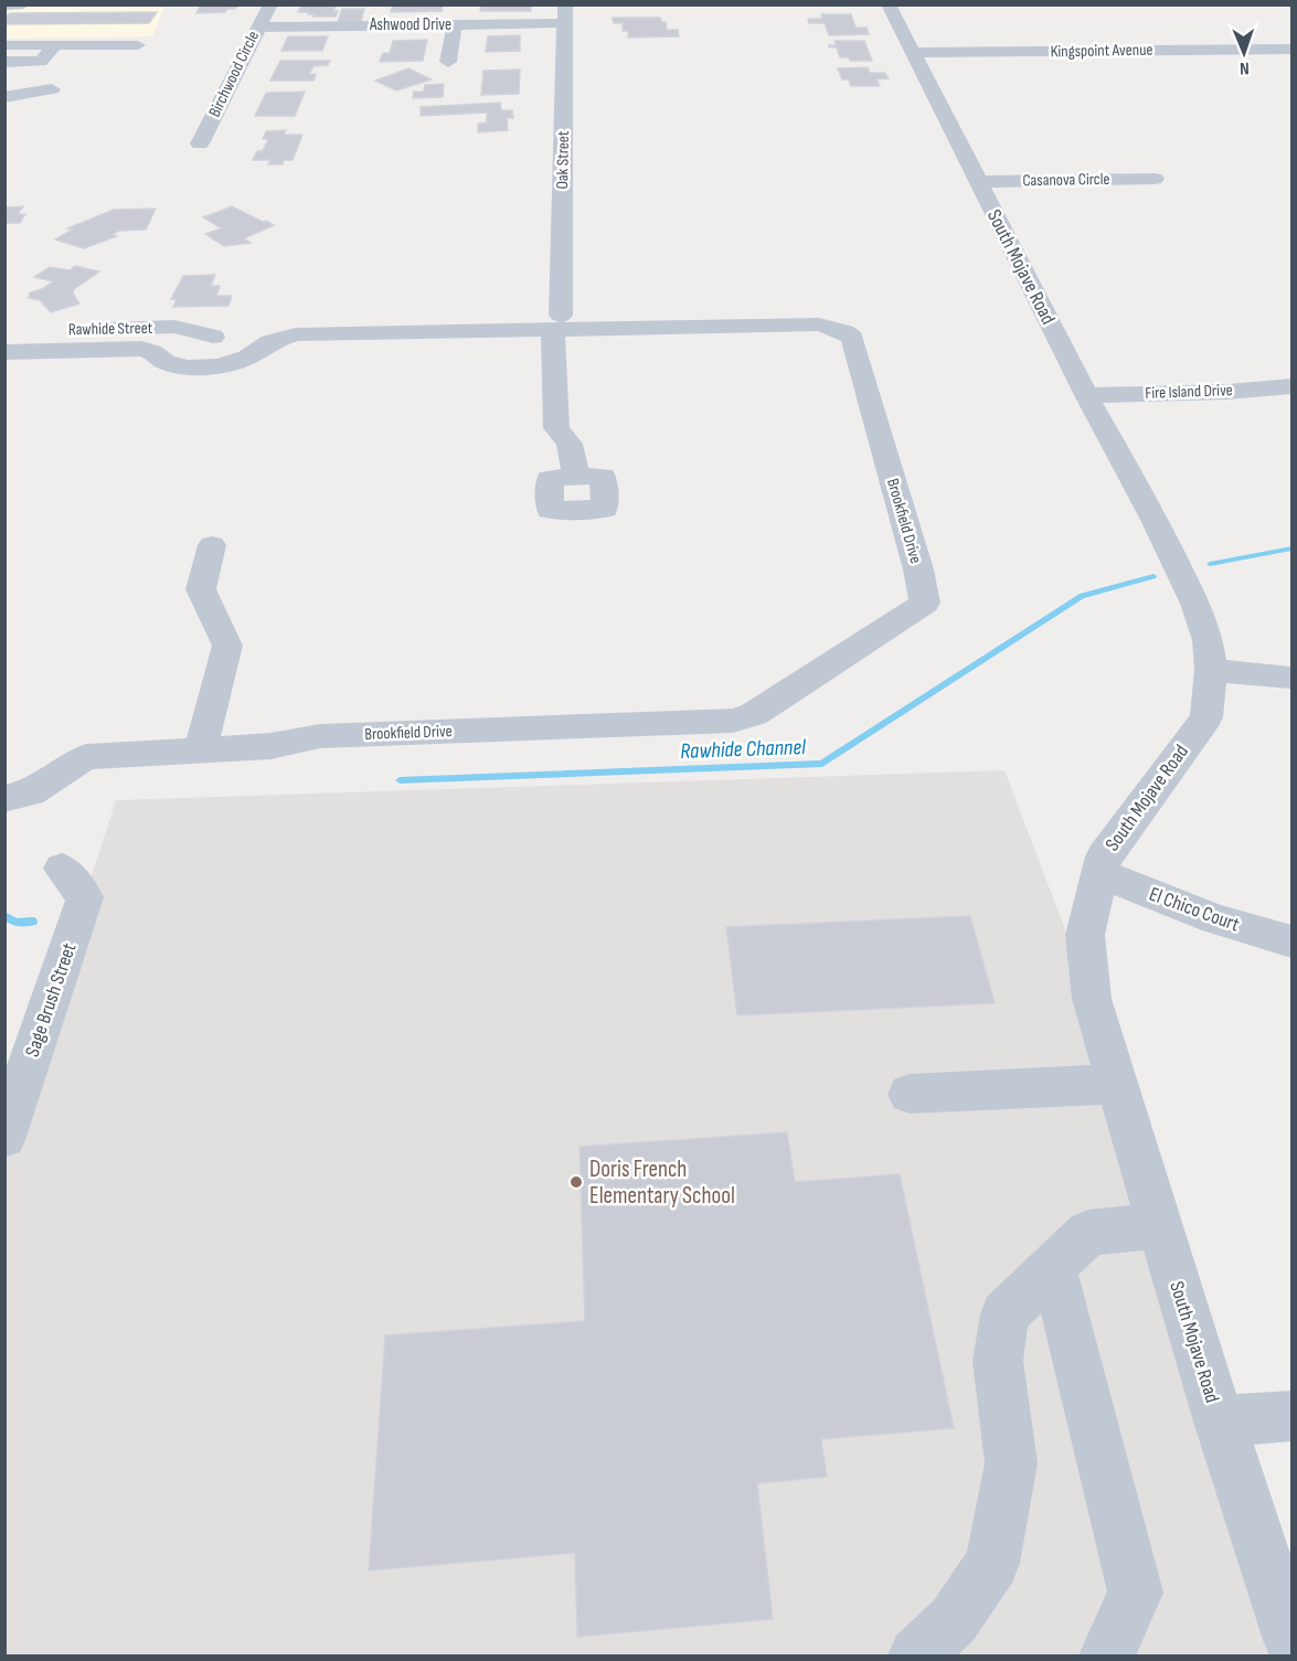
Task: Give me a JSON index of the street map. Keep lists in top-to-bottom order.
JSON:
{
  "streets": {
    "street": [
      "Ashwood Drive",
      "Kingspoint Avenue",
      "Birchwood Circle",
      "Oak Street",
      "Casanova Circle",
      "South Mojave Road",
      "Rawhide Street",
      "Fire Island Drive",
      "Brookfield Drive",
      "El Chico Court",
      "Sage Brush Street"
    ]
  },
  "crossings": [
    ["Ashwood Drive", "Birchwood Circle"],
    ["Ashwood Drive", "Oak Street"],
    ["Kingspoint Avenue", "South Mojave Road"],
    ["Oak Street", "Brookfield Drive"],
    ["Casanova Circle", "South Mojave Road"],
    ["South Mojave Road", "Fire Island Drive"],
    ["South Mojave Road", "El Chico Court"]
  ],
  "water": ["Rawhide Channel"],
  "places": ["Doris French Elementary School"],
  "north": "bottom"
}
